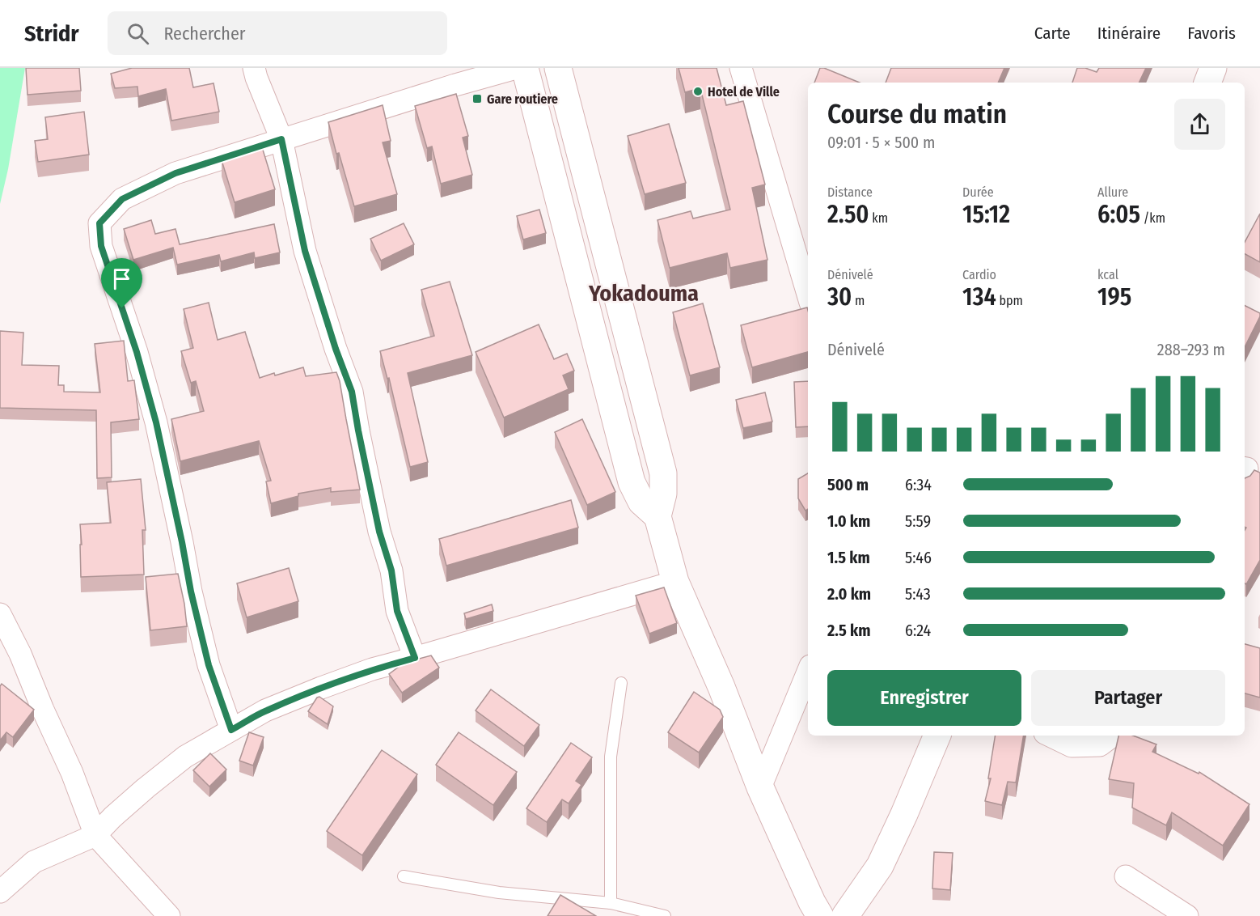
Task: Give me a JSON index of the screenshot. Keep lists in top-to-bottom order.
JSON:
{
  "districts": ["Yokadouma"],
  "places": {
    "other": ["Hotel de Ville"],
    "transit": ["Gare routiere"]
  },
  "page": {
    "header": "Stridr",
    "search": "Rechercher",
    "nav": ["Carte", "Itinéraire", "Favoris"],
    "heading": ["Course du matin", "09:01 · 5 × 500 m"],
    "stats": [
      ["Distance", "2.50 km"],
      ["Durée", "15:12"],
      ["Allure", "6:05 /km"],
      ["Dénivelé", "30 m"],
      ["Cardio", "134 bpm"],
      ["kcal", "195"]
    ],
    "chart": ["Dénivelé", "288–293 m"],
    "list": [
      {
        "name": "500 m",
        "note": "6:34"
      },
      {
        "name": "1.0 km",
        "note": "5:59"
      },
      {
        "name": "1.5 km",
        "note": "5:46"
      },
      {
        "name": "2.0 km",
        "note": "5:43"
      },
      {
        "name": "2.5 km",
        "note": "6:24"
      }
    ],
    "buttons": ["Enregistrer", "Partager"]
  }
}
